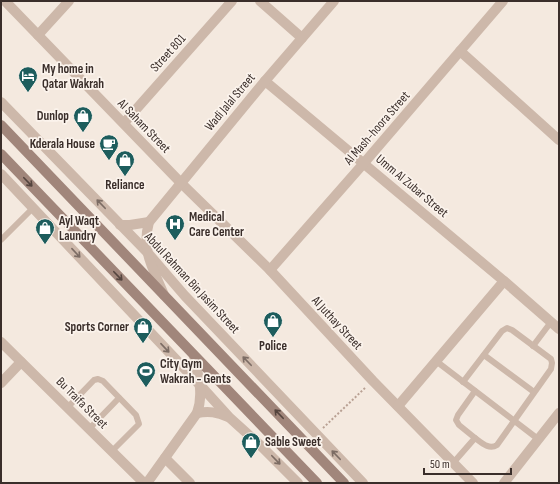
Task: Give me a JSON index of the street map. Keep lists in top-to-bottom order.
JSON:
{
  "streets": {
    "street": [
      "Street 801",
      "Wadi Jalal Street",
      "Al Saham Street",
      "Al Mash-hoora Street",
      "Umm Al Zubar Street",
      "Abdul Rahman Bin Jasim Street",
      "Al Juthay Street",
      "Bu Traifa Street"
    ]
  },
  "crossings": [
    ["Street 801", "Al Saham Street"],
    ["Wadi Jalal Street", "Al Saham Street"],
    ["Wadi Jalal Street", "Umm Al Zubar Street"],
    ["Wadi Jalal Street", "Abdul Rahman Bin Jasim Street"],
    ["Wadi Jalal Street", "Al Juthay Street"],
    ["Al Saham Street", "Al Juthay Street"],
    ["Al Mash-hoora Street", "Umm Al Zubar Street"],
    ["Al Mash-hoora Street", "Al Juthay Street"]
  ],
  "places": {
    "hotel": ["My home in Qatar Wakrah"],
    "shop": [
      "Dunlop",
      "Reliance",
      "Ayl Waqt Laundry",
      "Police",
      "Sports Corner",
      "Sable Sweet"
    ],
    "cafe": ["Kderala House"],
    "hospital": ["Medical Care Center"],
    "sports": ["City Gym Wakrah - Gents"]
  },
  "scale_bar": "50 m"
}
